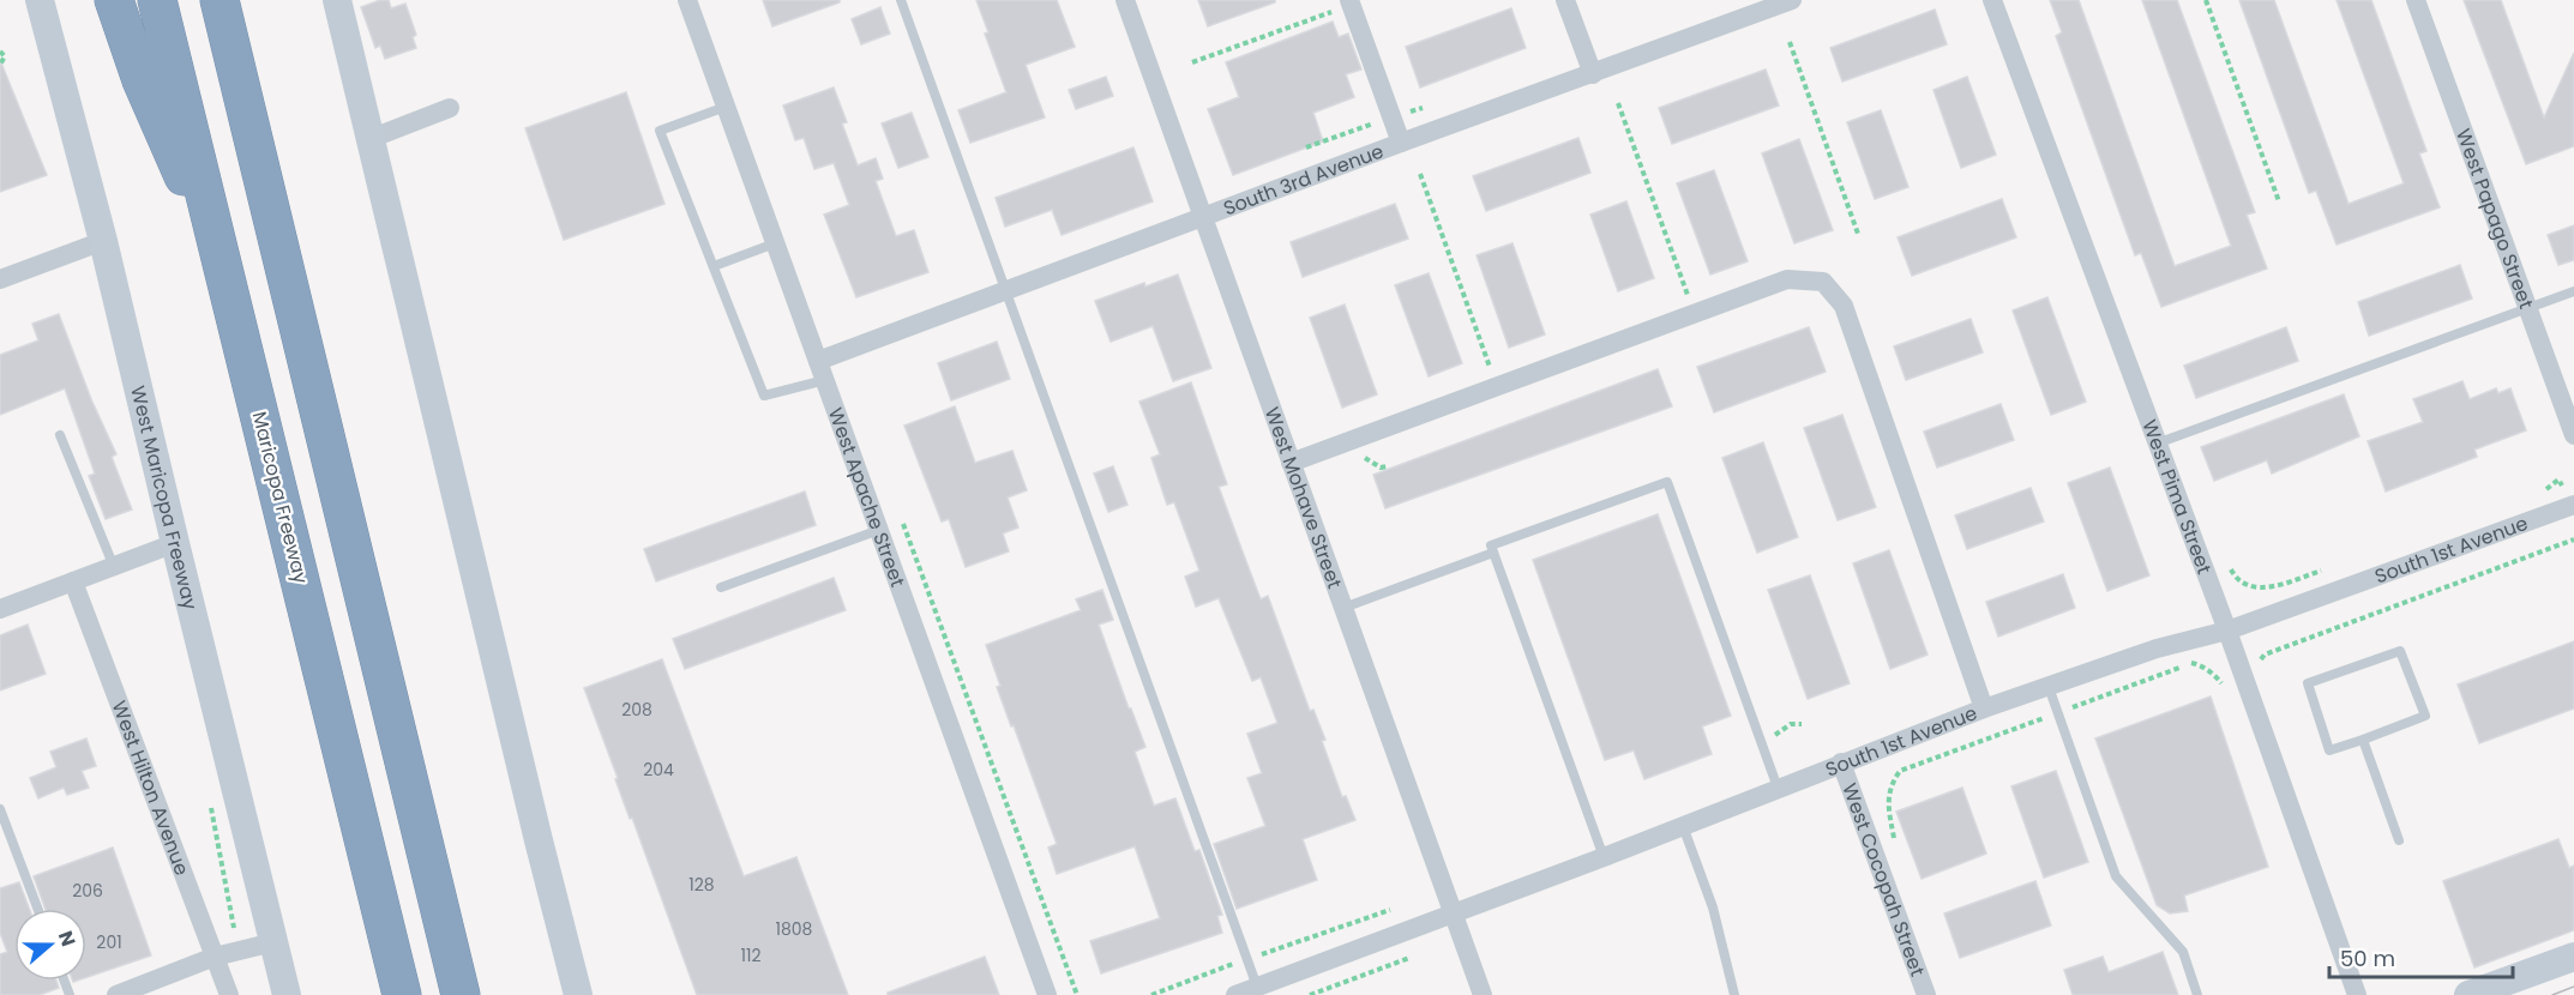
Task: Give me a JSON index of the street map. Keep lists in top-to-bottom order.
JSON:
{
  "streets": {
    "highway": ["Maricopa Freeway"],
    "main road": ["West Maricopa Freeway"],
    "street": [
      "South 3rd Avenue",
      "West Papago Street",
      "West Pima Street",
      "West Apache Street",
      "West Mohave Street",
      "South 1st Avenue",
      "West Hilton Avenue",
      "West Cocopah Street"
    ]
  },
  "crossings": [
    ["South 3rd Avenue", "West Apache Street"],
    ["South 3rd Avenue", "West Mohave Street"],
    ["West Pima Street", "South 1st Avenue"],
    ["West Mohave Street", "South 1st Avenue"],
    ["South 1st Avenue", "West Cocopah Street"]
  ],
  "house_numbers": [
    "208",
    "204",
    "128",
    "206",
    "1808",
    "201",
    "112"
  ],
  "scale_bar": "50 m",
  "north": "right"
}
